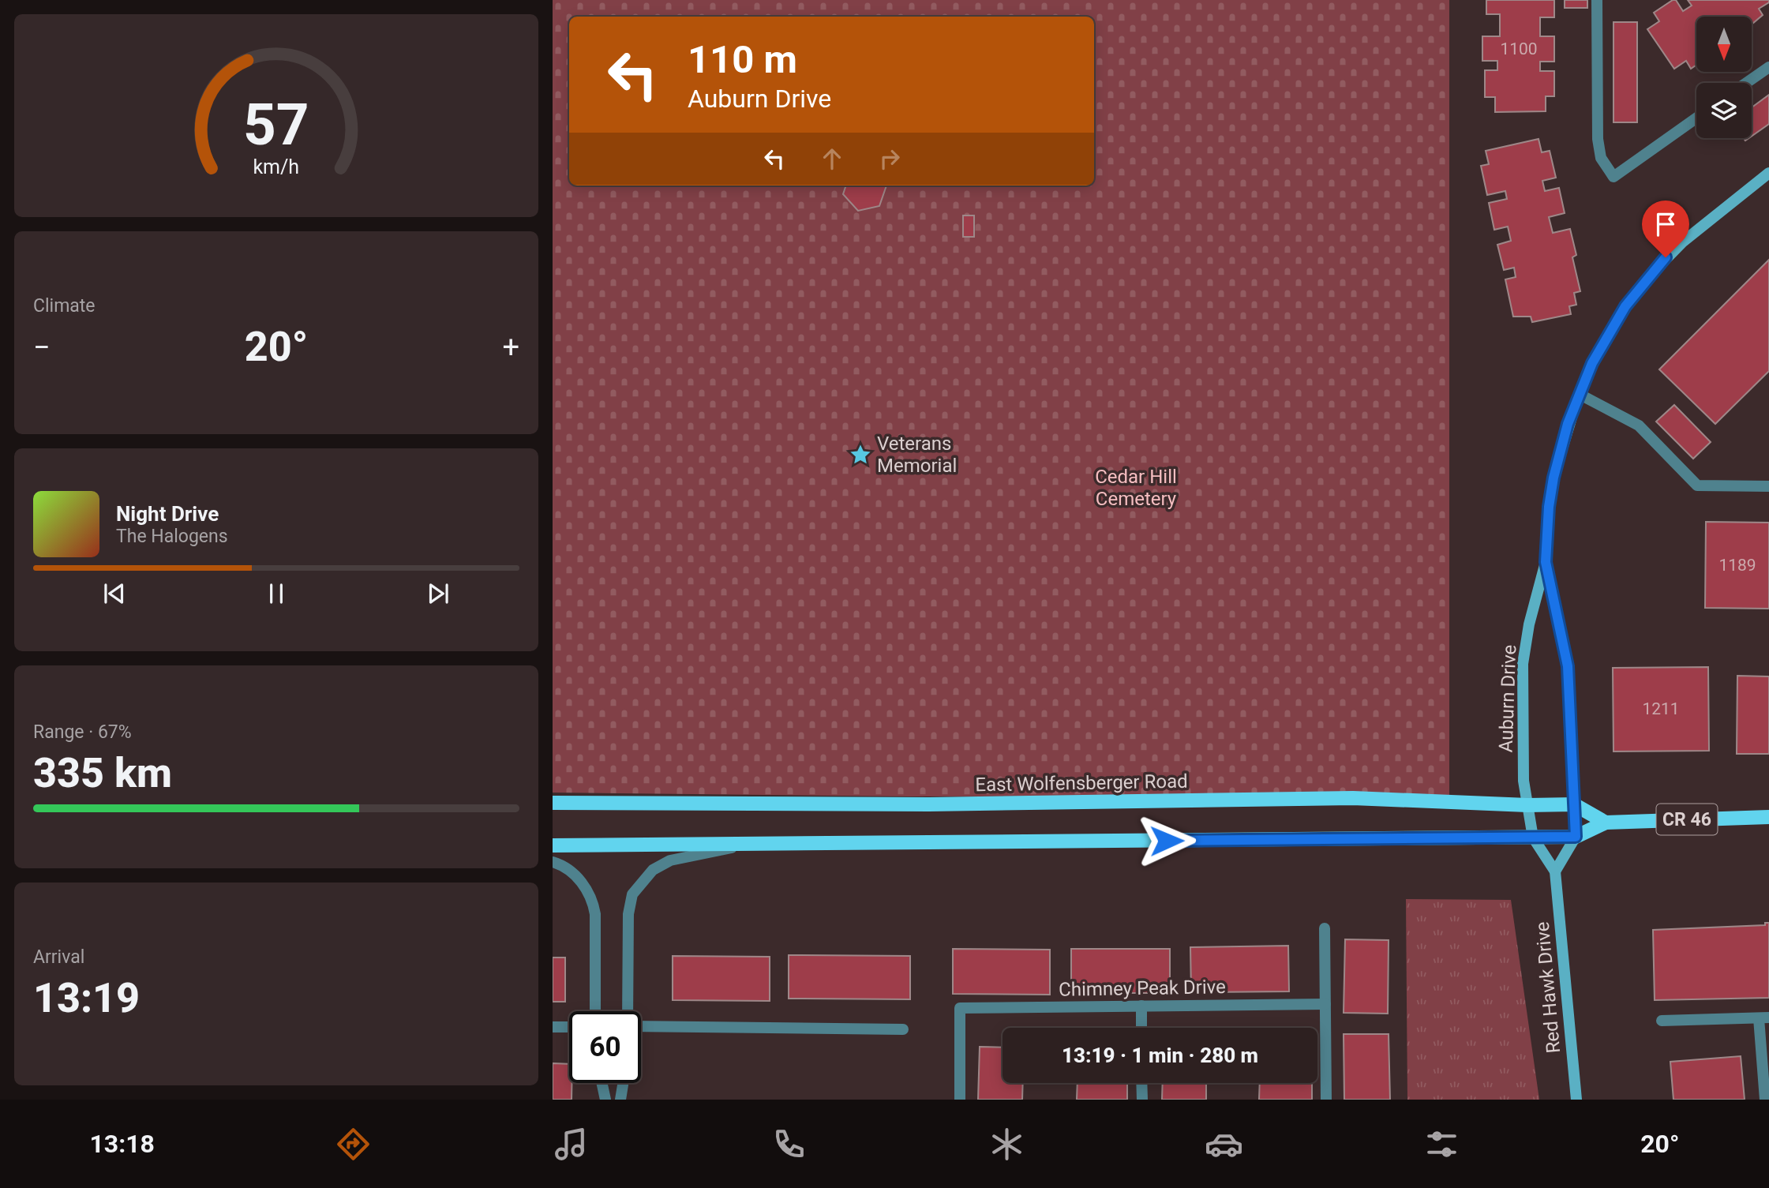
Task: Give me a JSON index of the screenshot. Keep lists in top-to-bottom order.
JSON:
{
  "streets": {
    "main road": ["East Wolfensberger Road", "CR 46"],
    "street": ["Auburn Drive", "Red Hawk Drive", "Chimney Peak Drive"]
  },
  "crossings": [
    ["Auburn Drive", "East Wolfensberger Road"],
    ["Auburn Drive", "Red Hawk Drive"]
  ],
  "parks": ["Cedar Hill Cemetery"],
  "places": {
    "place": ["Veterans Memorial"]
  },
  "house_numbers": ["1100", "1189", "1211"],
  "north": "bottom",
  "page": {
    "turn": ["110 m", "Auburn Drive"],
    "tile": [
      "Climate",
      ["Range · 67%", "335 km"],
      ["Arrival", "13:19"]
    ],
    "heat": ["−", "20°", "+"],
    "song": ["Night Drive", "The Halogens"],
    "limit": "60",
    "trip": "13:19 · 1 min · 280 m",
    "tabs": ["13:18", "20°"],
    "gauge": ["57", "km/h"]
  }
}
